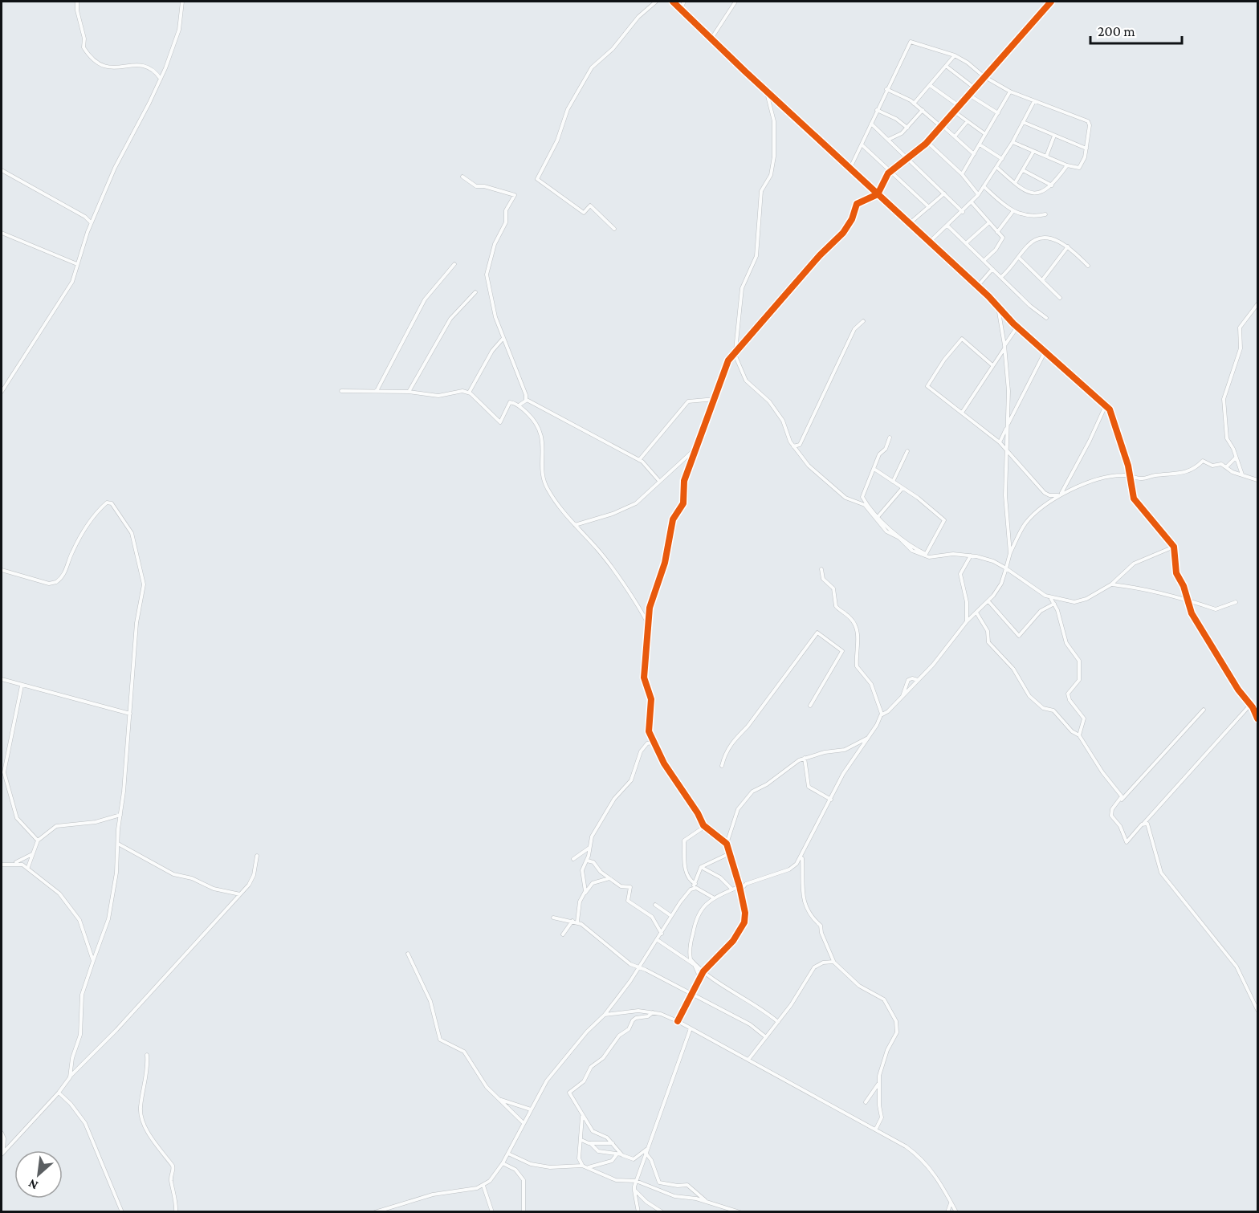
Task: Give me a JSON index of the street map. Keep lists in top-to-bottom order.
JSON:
{
  "scale_bar": "200 m",
  "north": "bottom left"
}
